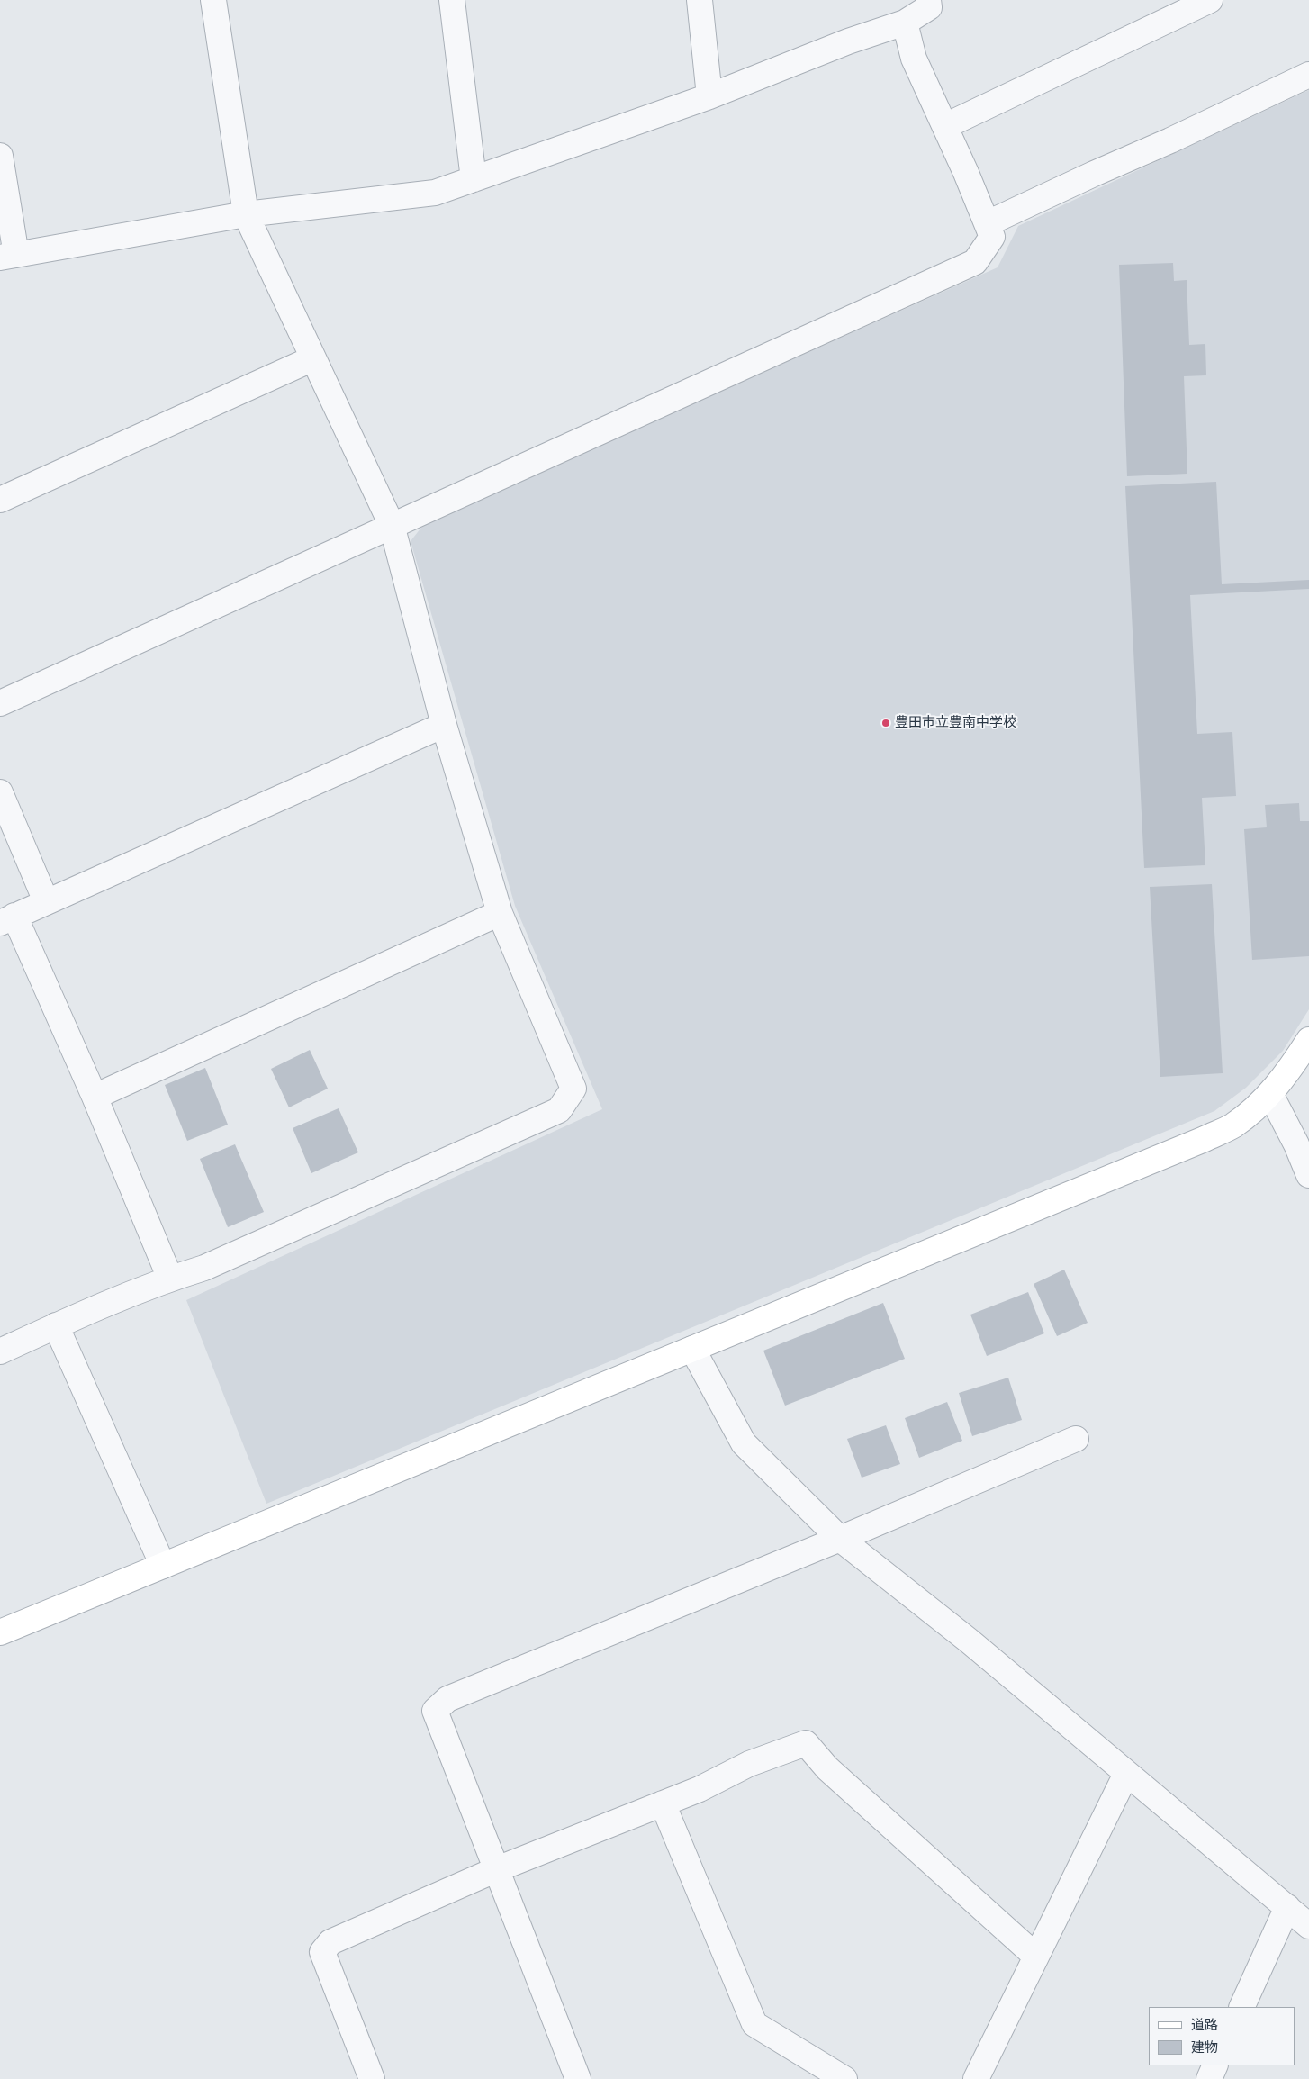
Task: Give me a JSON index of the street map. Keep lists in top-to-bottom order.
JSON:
{
  "places": ["豊田市立豊南中学校"],
  "legend": ["道路", "建物"]
}
